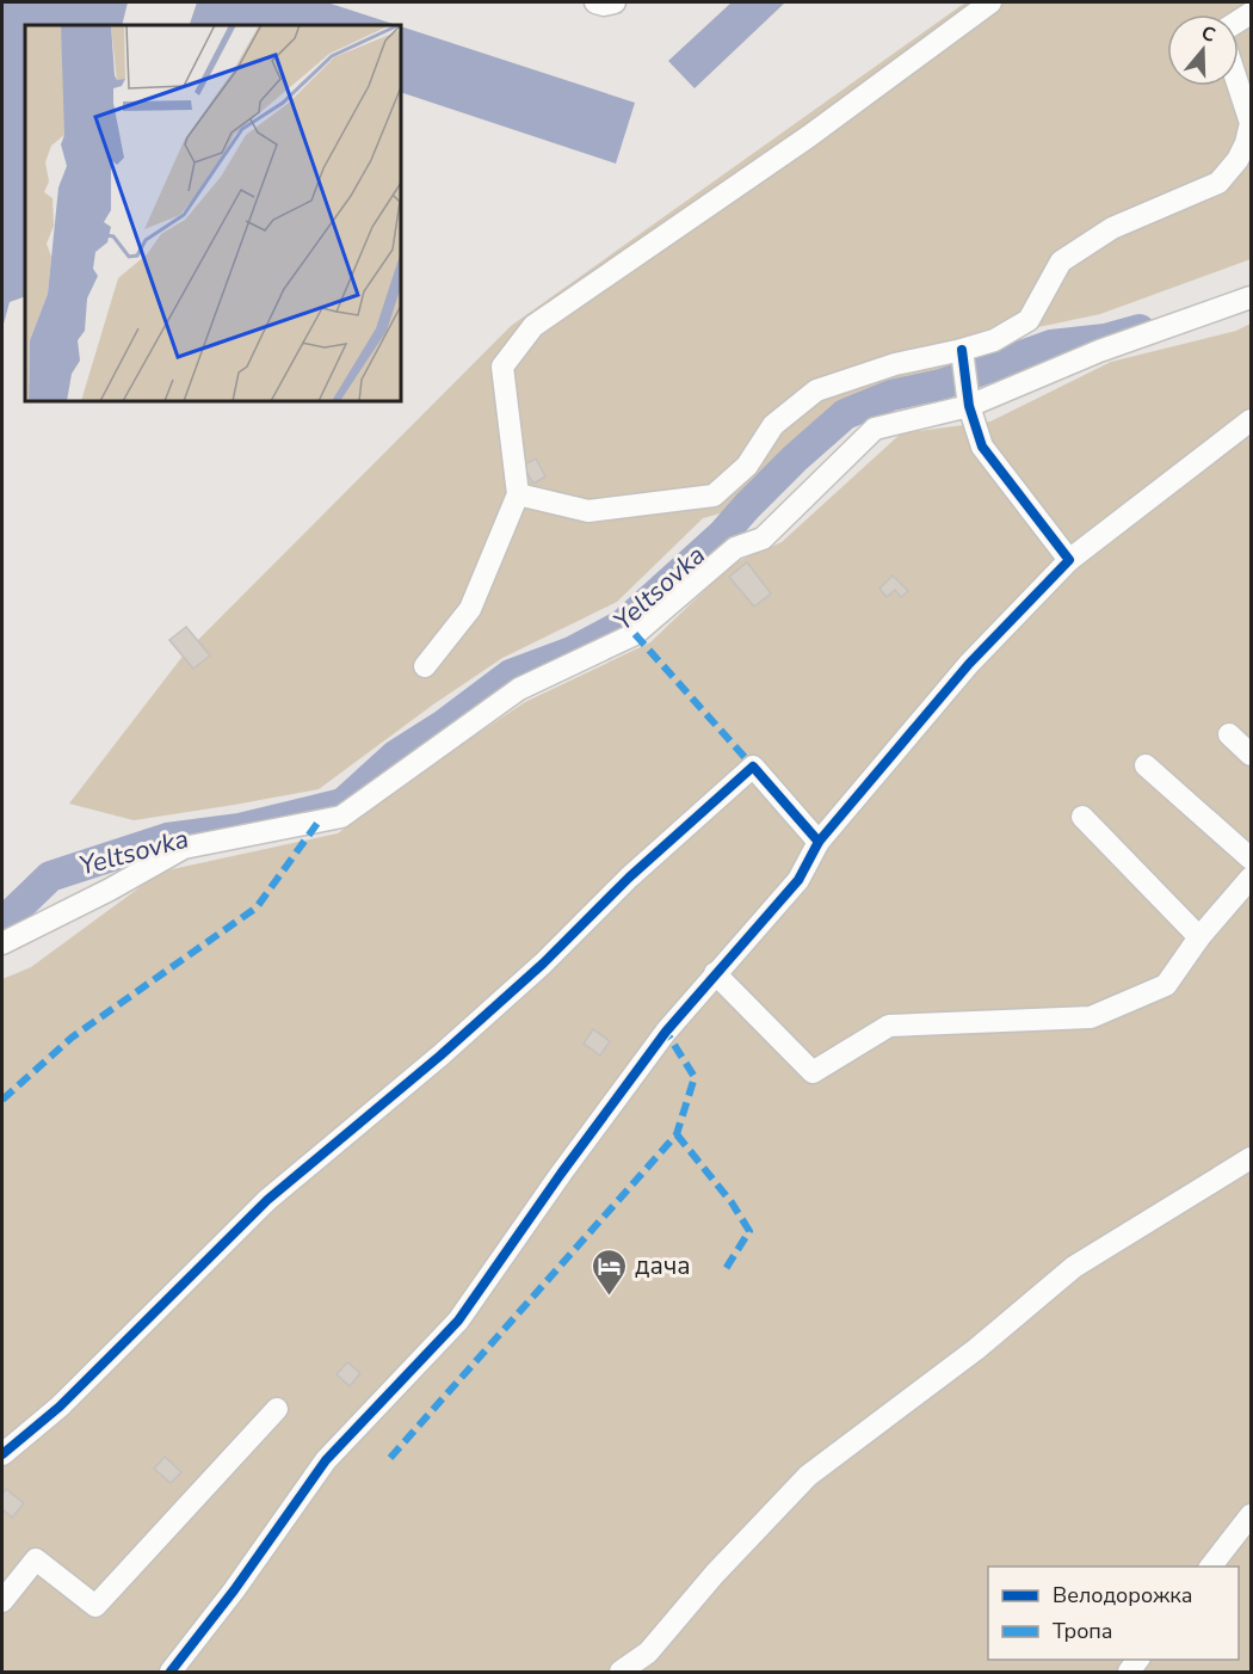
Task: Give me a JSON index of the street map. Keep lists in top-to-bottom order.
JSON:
{
  "water": ["Yeltsovka"],
  "places": {
    "hotel": ["дача"]
  },
  "legend": ["Велодорожка", "Тропа"],
  "north": "top"
}
